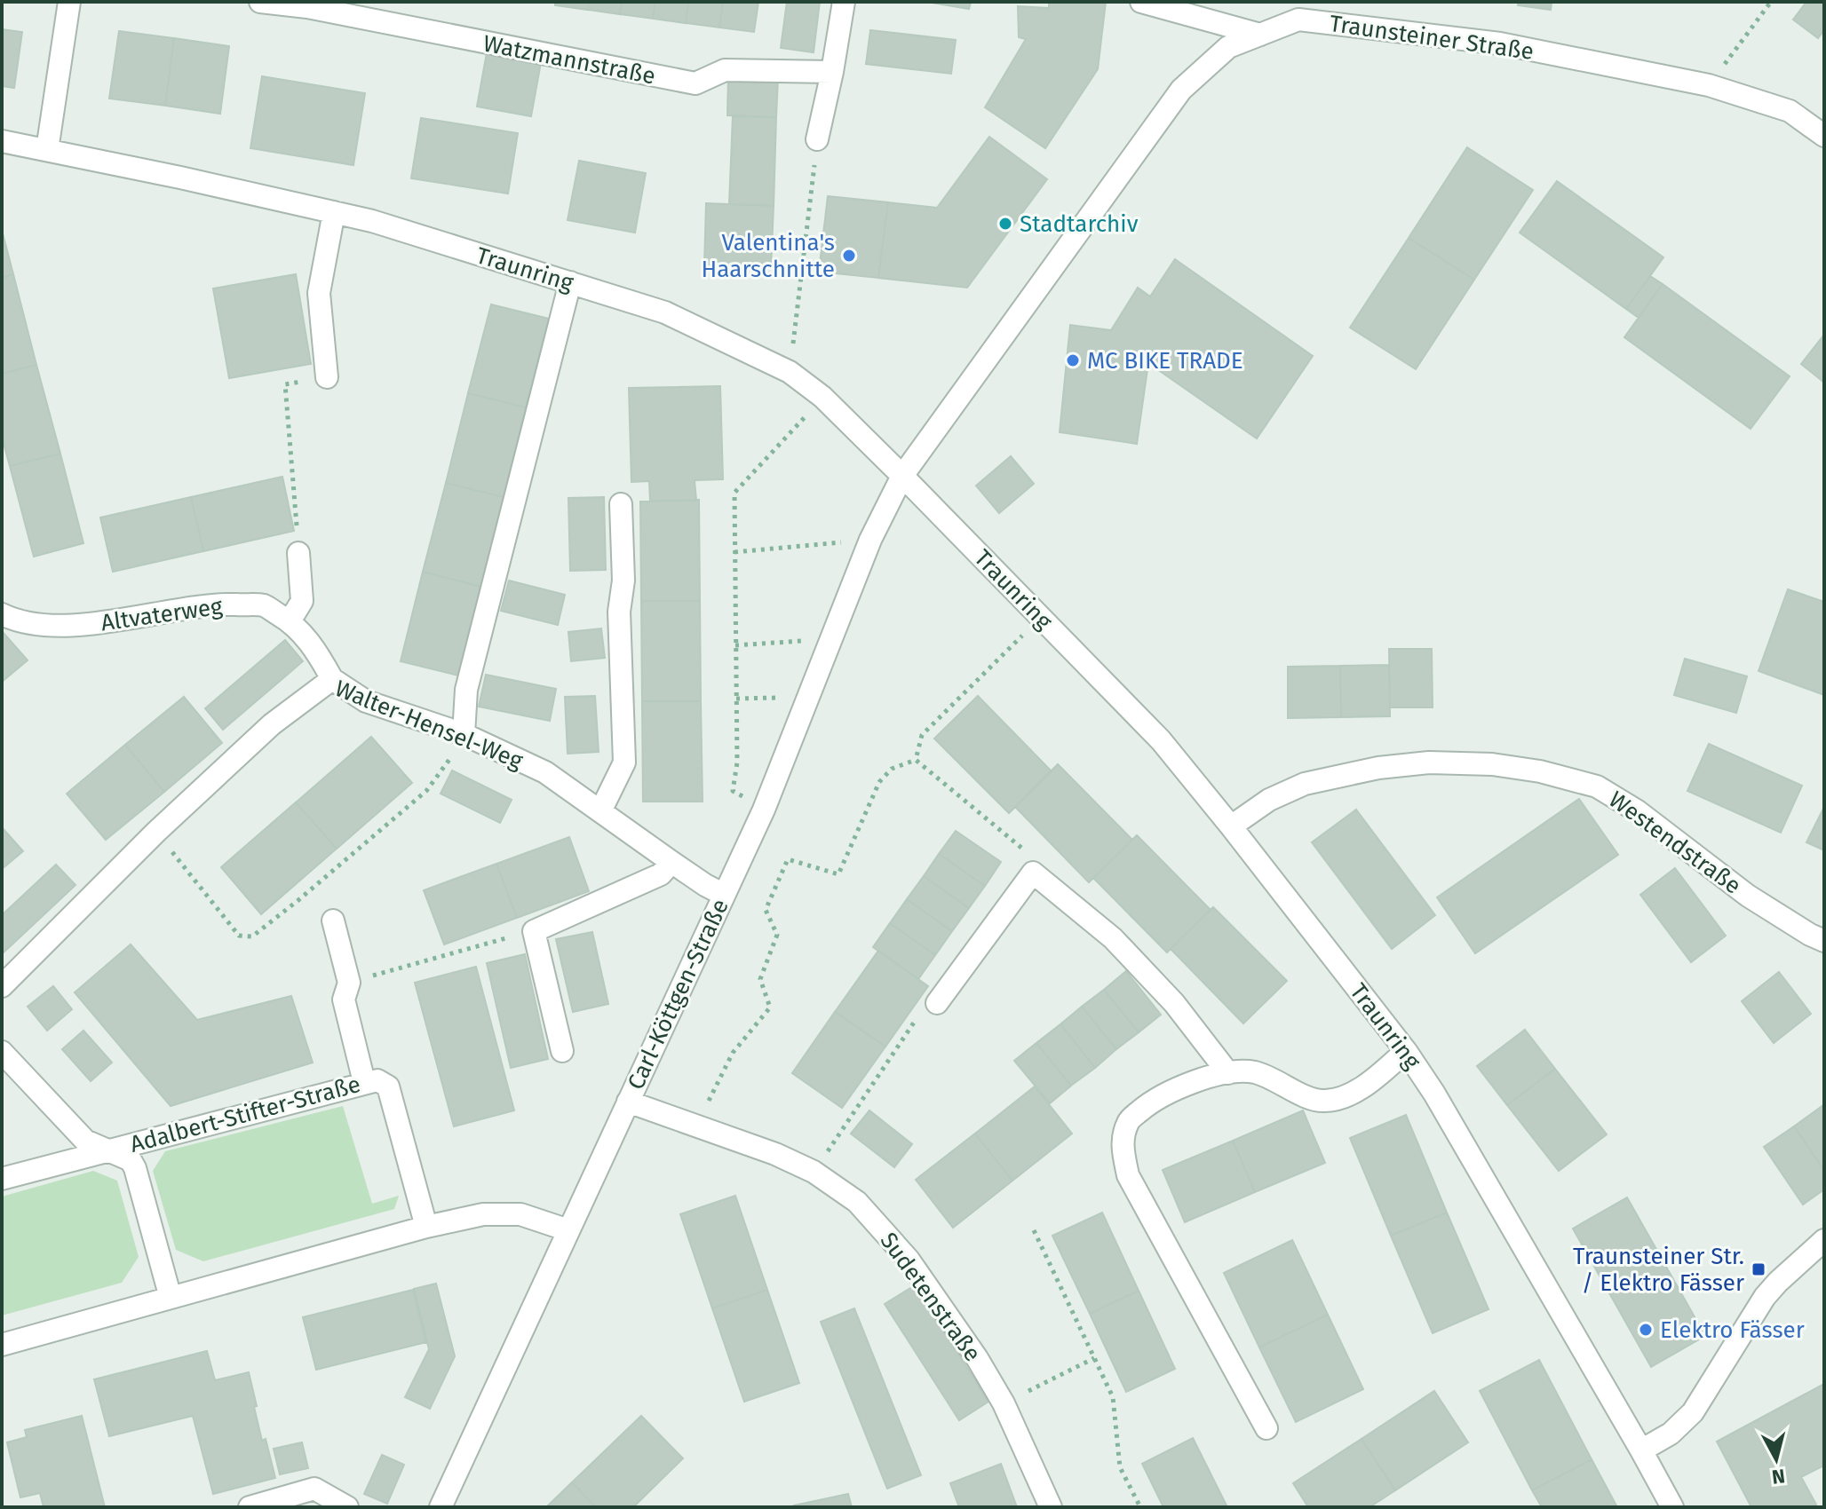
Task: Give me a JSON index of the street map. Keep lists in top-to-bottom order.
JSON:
{
  "streets": {
    "street": [
      "Traunsteiner Straße",
      "Watzmannstraße",
      "Traunring",
      "Altvaterweg",
      "Walter-Hensel-Weg",
      "Westendstraße",
      "Carl-Köttgen-Straße",
      "Adalbert-Stifter-Straße",
      "Sudetenstraße"
    ]
  },
  "crossings": [
    ["Traunsteiner Straße", "Traunring"],
    ["Traunsteiner Straße", "Carl-Köttgen-Straße"],
    ["Traunring", "Westendstraße"],
    ["Traunring", "Carl-Köttgen-Straße"],
    ["Altvaterweg", "Walter-Hensel-Weg"],
    ["Walter-Hensel-Weg", "Carl-Köttgen-Straße"],
    ["Carl-Köttgen-Straße", "Sudetenstraße"]
  ],
  "places": {
    "other": [
      "Stadtarchiv",
      "Valentina's Haarschnitte",
      "MC BIKE TRADE",
      "Elektro Fässer"
    ],
    "transit": ["Traunsteiner Str. / Elektro Fässer"]
  },
  "north": "bottom"
}
